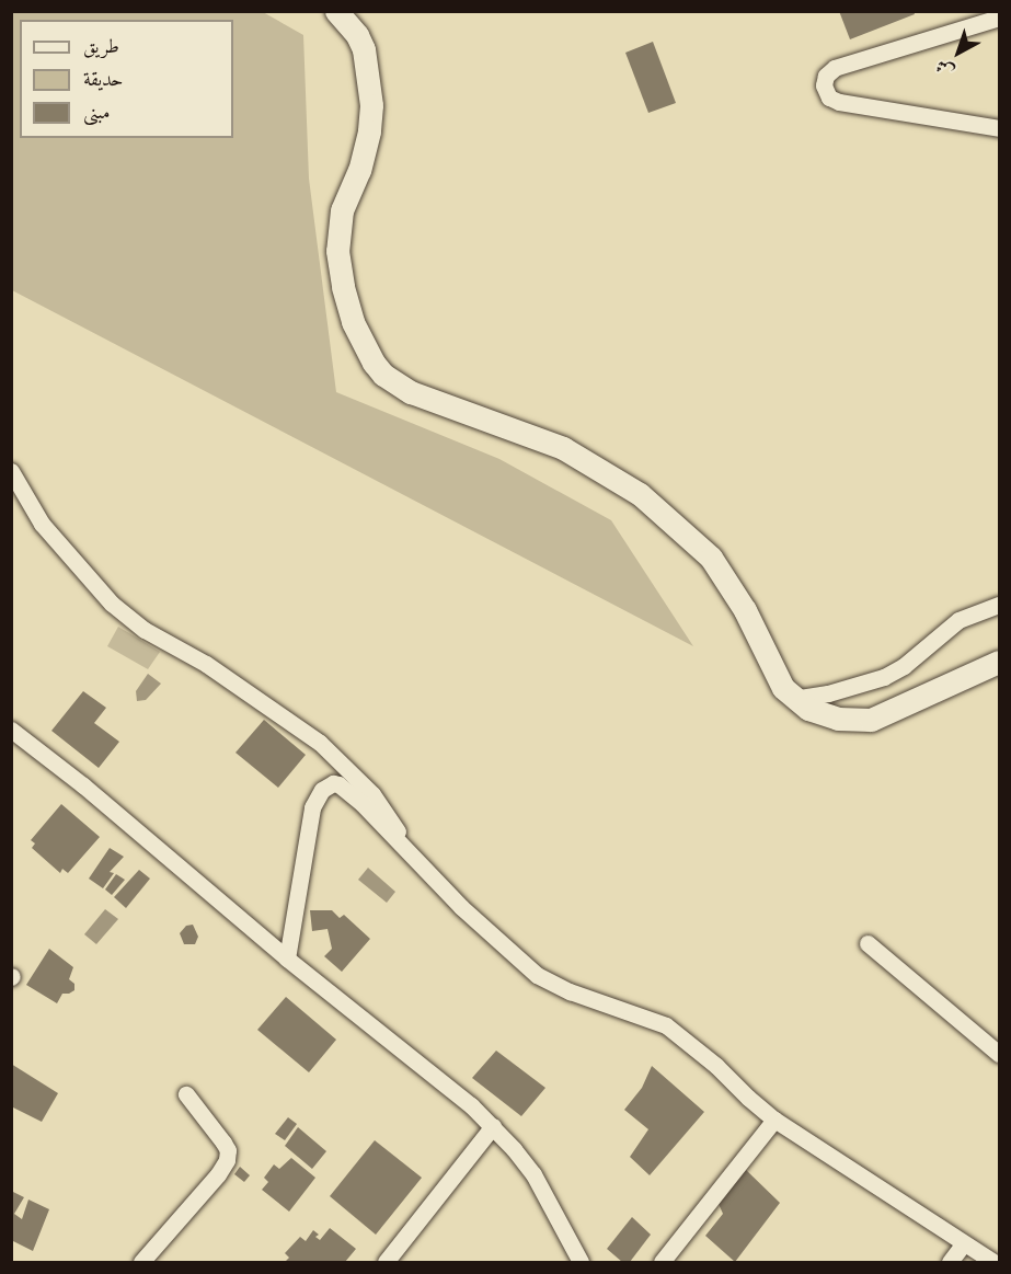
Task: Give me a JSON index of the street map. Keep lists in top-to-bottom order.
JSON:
{
  "legend": ["طريق", "حديقة", "مبنى"],
  "north": "bottom left"
}
